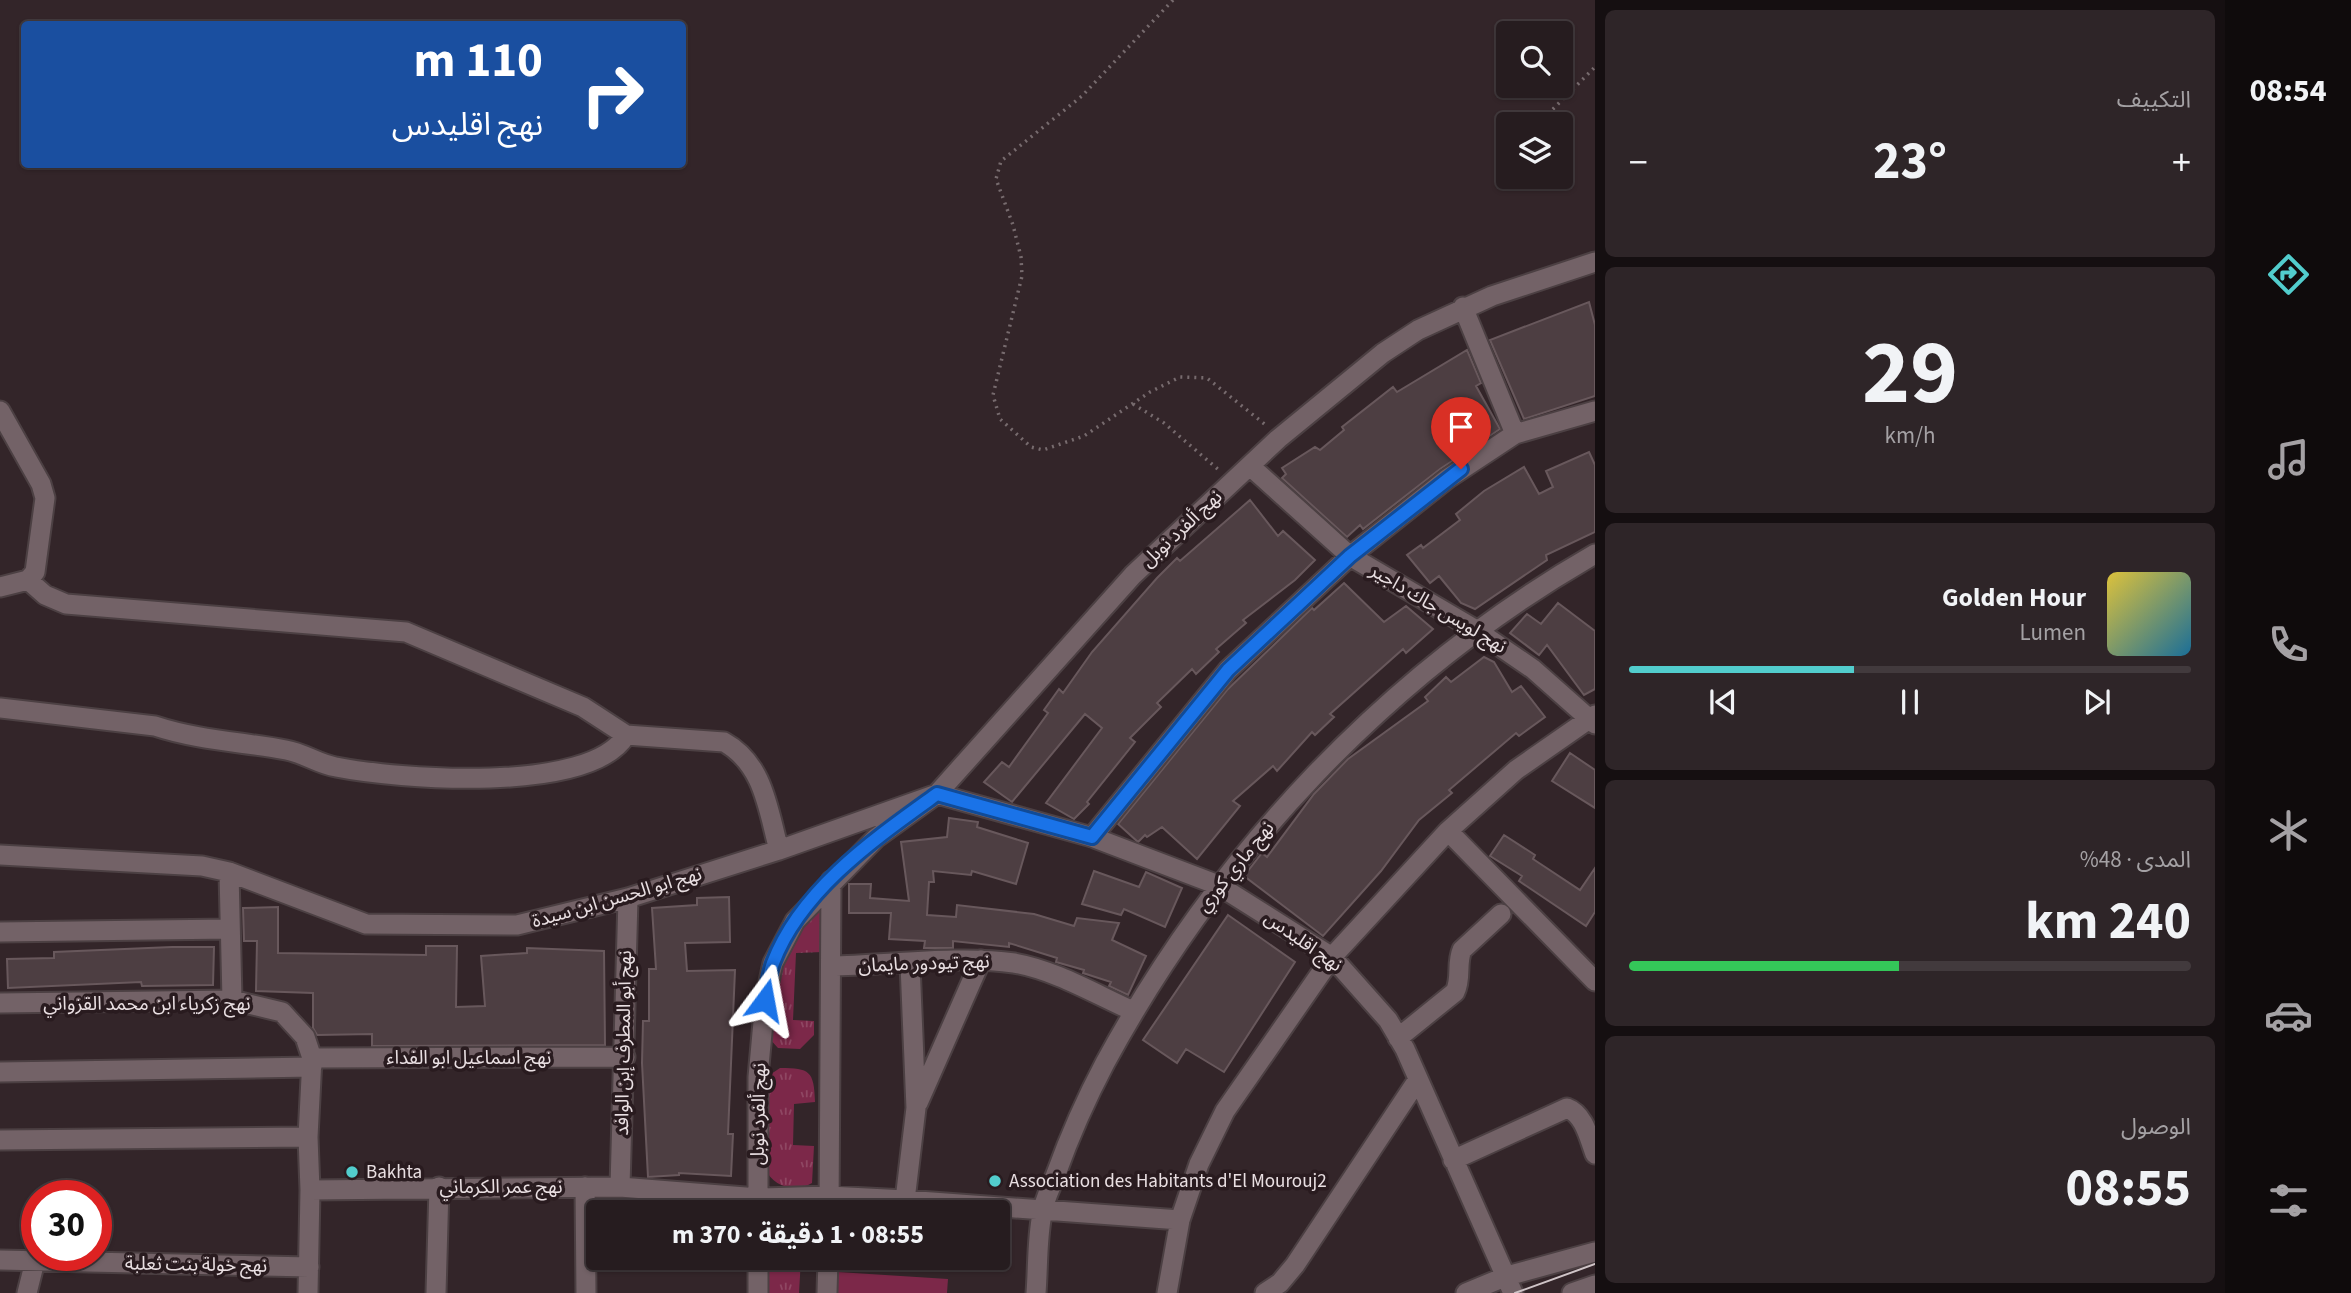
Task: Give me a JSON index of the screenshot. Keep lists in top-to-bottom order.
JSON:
{
  "streets": {
    "street": [
      "نهج ألفرد نوبل",
      "نهج لويس جاك داجير",
      "نهج ماري كوري",
      "نهج ابو الحسن ابن سيدة",
      "نهج اقليدس",
      "نهج تيودور مايمان",
      "نهج زكرياء ابن محمد القزواني",
      "نهج أبو المطرف إبن الوافد",
      "نهج اسماعيل ابو الفداء",
      "نهج عمر الكرماني",
      "نهج خولة بنت ثعلبة"
    ]
  },
  "crossings": [
    ["نهج ألفرد نوبل", "نهج لويس جاك داجير"],
    ["نهج ألفرد نوبل", "نهج ابو الحسن ابن سيدة"],
    ["نهج ألفرد نوبل", "نهج اقليدس"],
    ["نهج لويس جاك داجير", "نهج ماري كوري"],
    ["نهج ماري كوري", "نهج اقليدس"],
    ["نهج ماري كوري", "نهج تيودور مايمان"],
    ["نهج ابو الحسن ابن سيدة", "نهج اقليدس"],
    ["نهج ابو الحسن ابن سيدة", "نهج أبو المطرف إبن الوافد"],
    ["نهج زكرياء ابن محمد القزواني", "نهج اسماعيل ابو الفداء"],
    ["نهج أبو المطرف إبن الوافد", "نهج اسماعيل ابو الفداء"],
    ["نهج أبو المطرف إبن الوافد", "نهج عمر الكرماني"]
  ],
  "places": ["Bakhta", "Association des Habitants d'El Mourouj2"],
  "page": {
    "tabs": "08:54",
    "tile": [
      "التكييف",
      ["29", "km/h"],
      ["المدى · 48%", "240 km"],
      ["الوصول", "08:55"]
    ],
    "turn": ["110 m", "نهج اقليدس"],
    "heat": ["−", "23°", "+"],
    "song": ["Golden Hour", "Lumen"],
    "limit": "30",
    "trip": "08:55 · 1 دقيقة · 370 m"
  }
}
